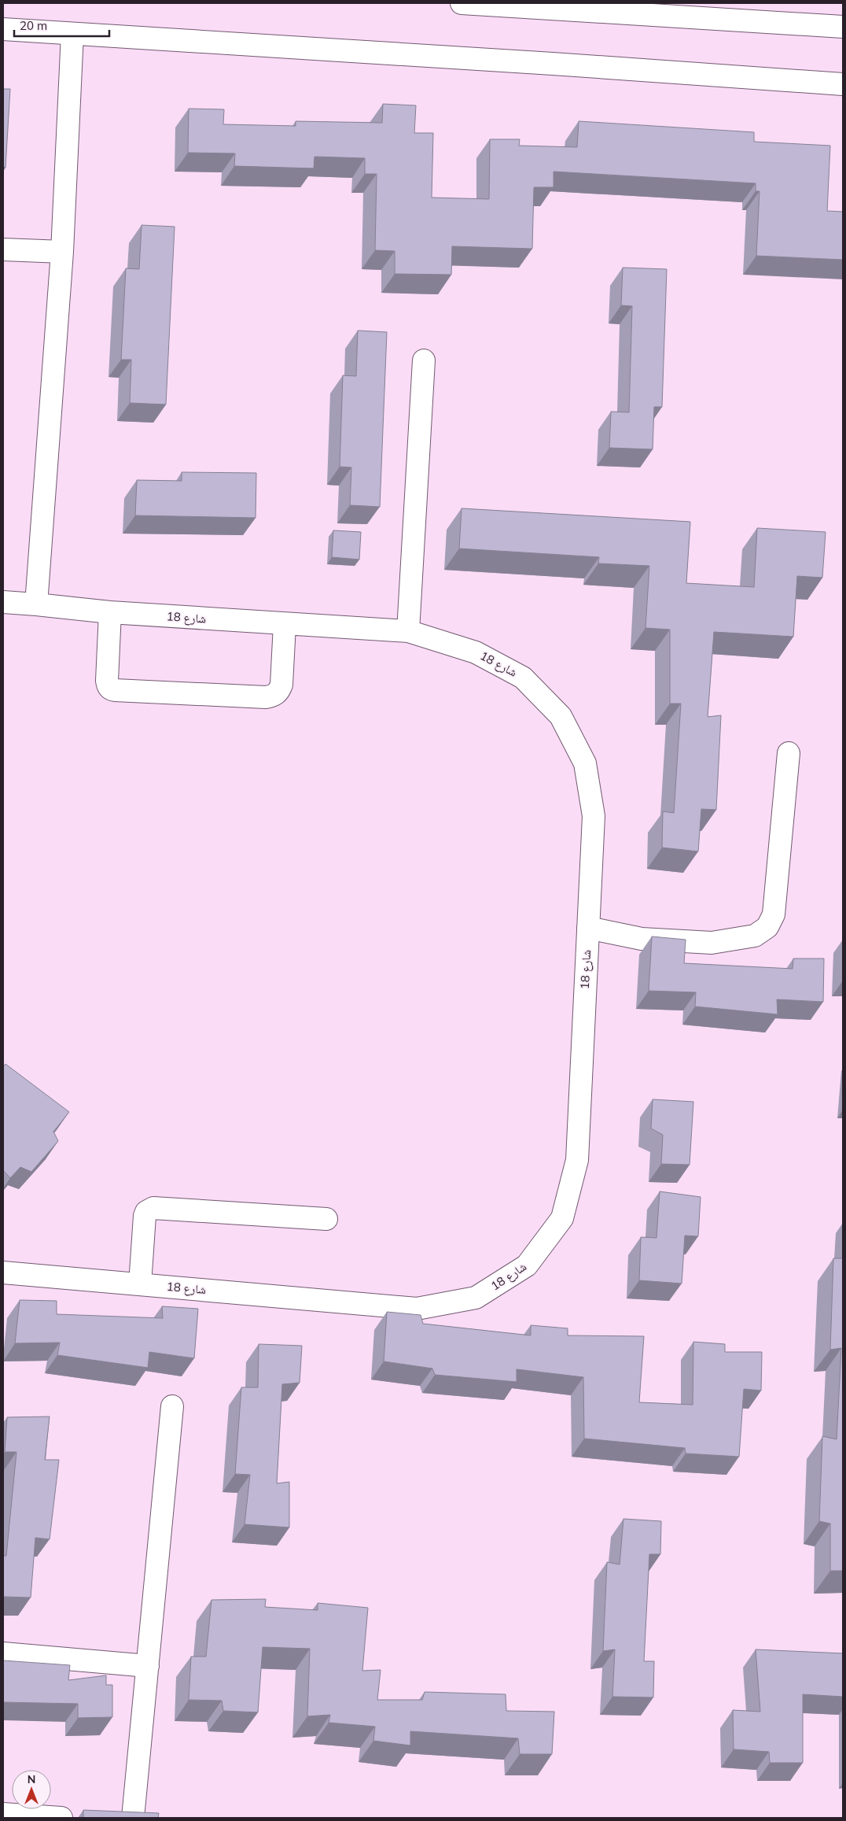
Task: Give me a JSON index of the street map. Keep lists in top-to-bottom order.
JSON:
{
  "streets": {
    "street": ["شارع 18"]
  },
  "scale_bar": "20 m",
  "north": "top"
}
